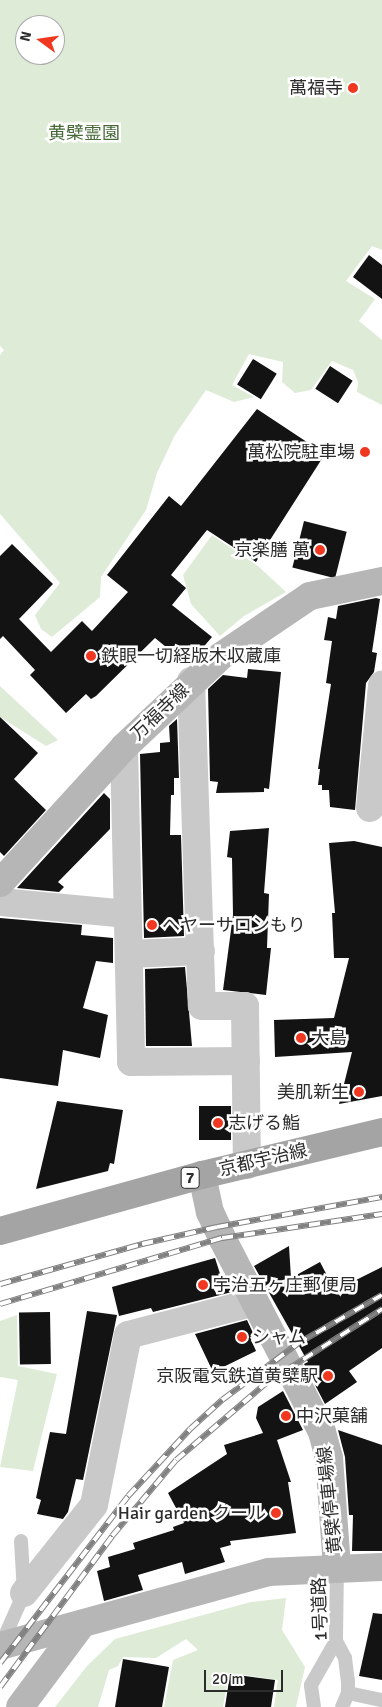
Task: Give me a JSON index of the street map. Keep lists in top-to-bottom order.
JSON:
{
  "streets": {
    "main road": [
      "万福寺線",
      "京都宇治線",
      "7",
      "黄檗停車場線"
    ],
    "lane": ["1号道路"]
  },
  "crossings": [
    ["京都宇治線", "黄檗停車場線"],
    ["黄檗停車場線", "1号道路"]
  ],
  "parks": ["黄檗霊園"],
  "places": [
    "萬福寺",
    "萬松院駐車場",
    "京楽膳 萬",
    "鉄眼一切経版木収蔵庫",
    "ヘヤーサロンもり",
    "大島",
    "美肌新生",
    "志げる鮨",
    "宇治五ヶ庄郵便局",
    "シャム",
    "京阪電気鉄道黄檗駅",
    "中沢菓舗",
    "Hair garden クール"
  ],
  "scale_bar": "20 m",
  "north": "left"
}
